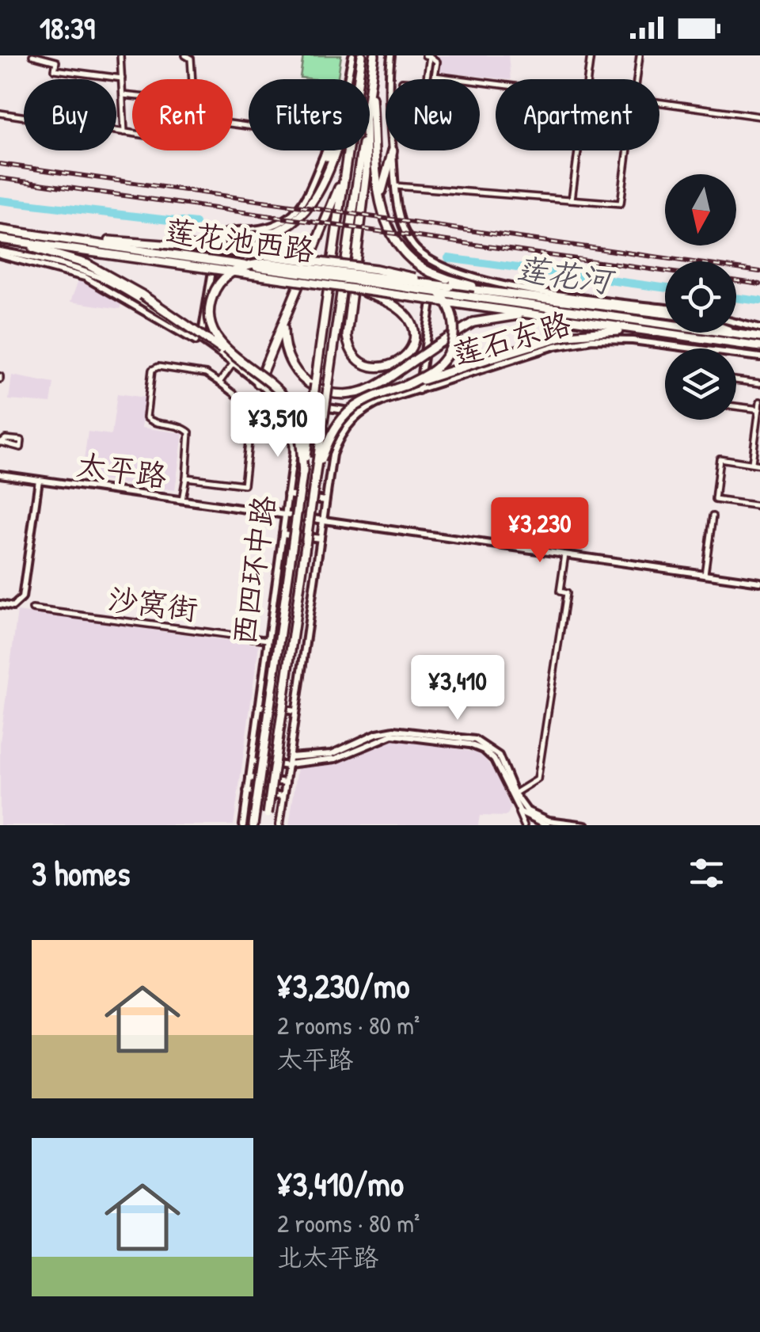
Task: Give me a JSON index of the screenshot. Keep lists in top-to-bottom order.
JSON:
{
  "streets": {
    "highway": ["莲花池西路", "莲石东路", "西四环中路"],
    "street": ["太平路", "沙窝街"]
  },
  "crossings": [
    ["莲花池西路", "莲石东路"],
    ["太平路", "西四环中路"],
    ["西四环中路", "沙窝街"]
  ],
  "water": ["莲花河"],
  "north": "bottom",
  "page": {
    "status": "18:39",
    "chip": [
      "Buy",
      "Rent",
      "Filters",
      "New",
      "Apartment"
    ],
    "price": ["¥3,510", "¥3,230", "¥3,410"],
    "heading": "3 homes",
    "list": [
      {
        "name": "¥3,230/mo",
        "note": "2 rooms · 80 m² · 太平路"
      },
      {
        "name": "¥3,410/mo",
        "note": "2 rooms · 80 m² · 北太平路"
      }
    ]
  }
}
